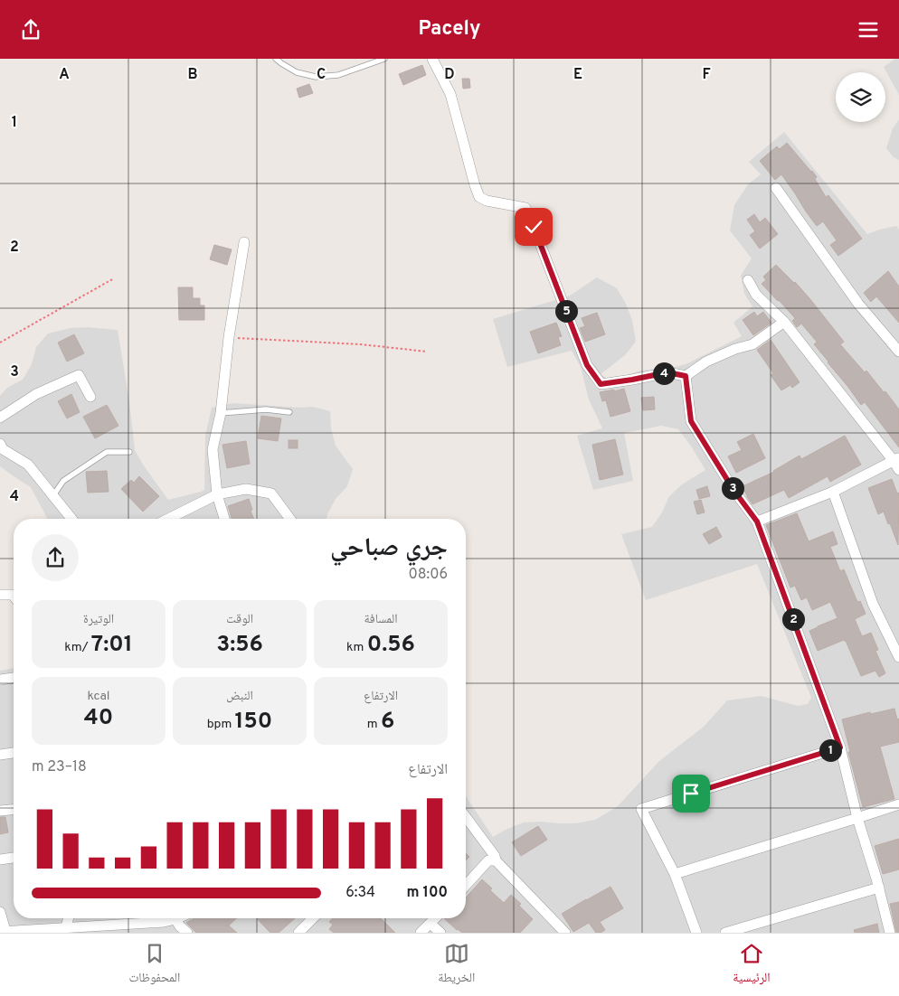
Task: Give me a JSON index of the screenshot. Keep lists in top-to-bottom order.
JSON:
{
  "page": {
    "header": "Pacely",
    "pins": [
      "5",
      "4",
      "3",
      "2",
      "1"
    ],
    "heading": ["جري صباحي", "08:06"],
    "stats": [
      ["المسافة", "0.56 km"],
      ["الوقت", "3:56"],
      ["الوتيرة", "7:01 /km"],
      ["الارتفاع", "6 m"],
      ["النبض", "150 bpm"],
      ["kcal", "40"]
    ],
    "chart": ["الارتفاع", "18–23 m"],
    "list": [
      {
        "name": "100 m",
        "note": "6:34"
      }
    ],
    "tabs": ["الرئيسية", "الخريطة", "المحفوظات"]
  },
  "grid": {
    "columns": [
      "A",
      "B",
      "C",
      "D",
      "E",
      "F"
    ],
    "rows": [
      "1",
      "2",
      "3",
      "4"
    ]
  }
}
